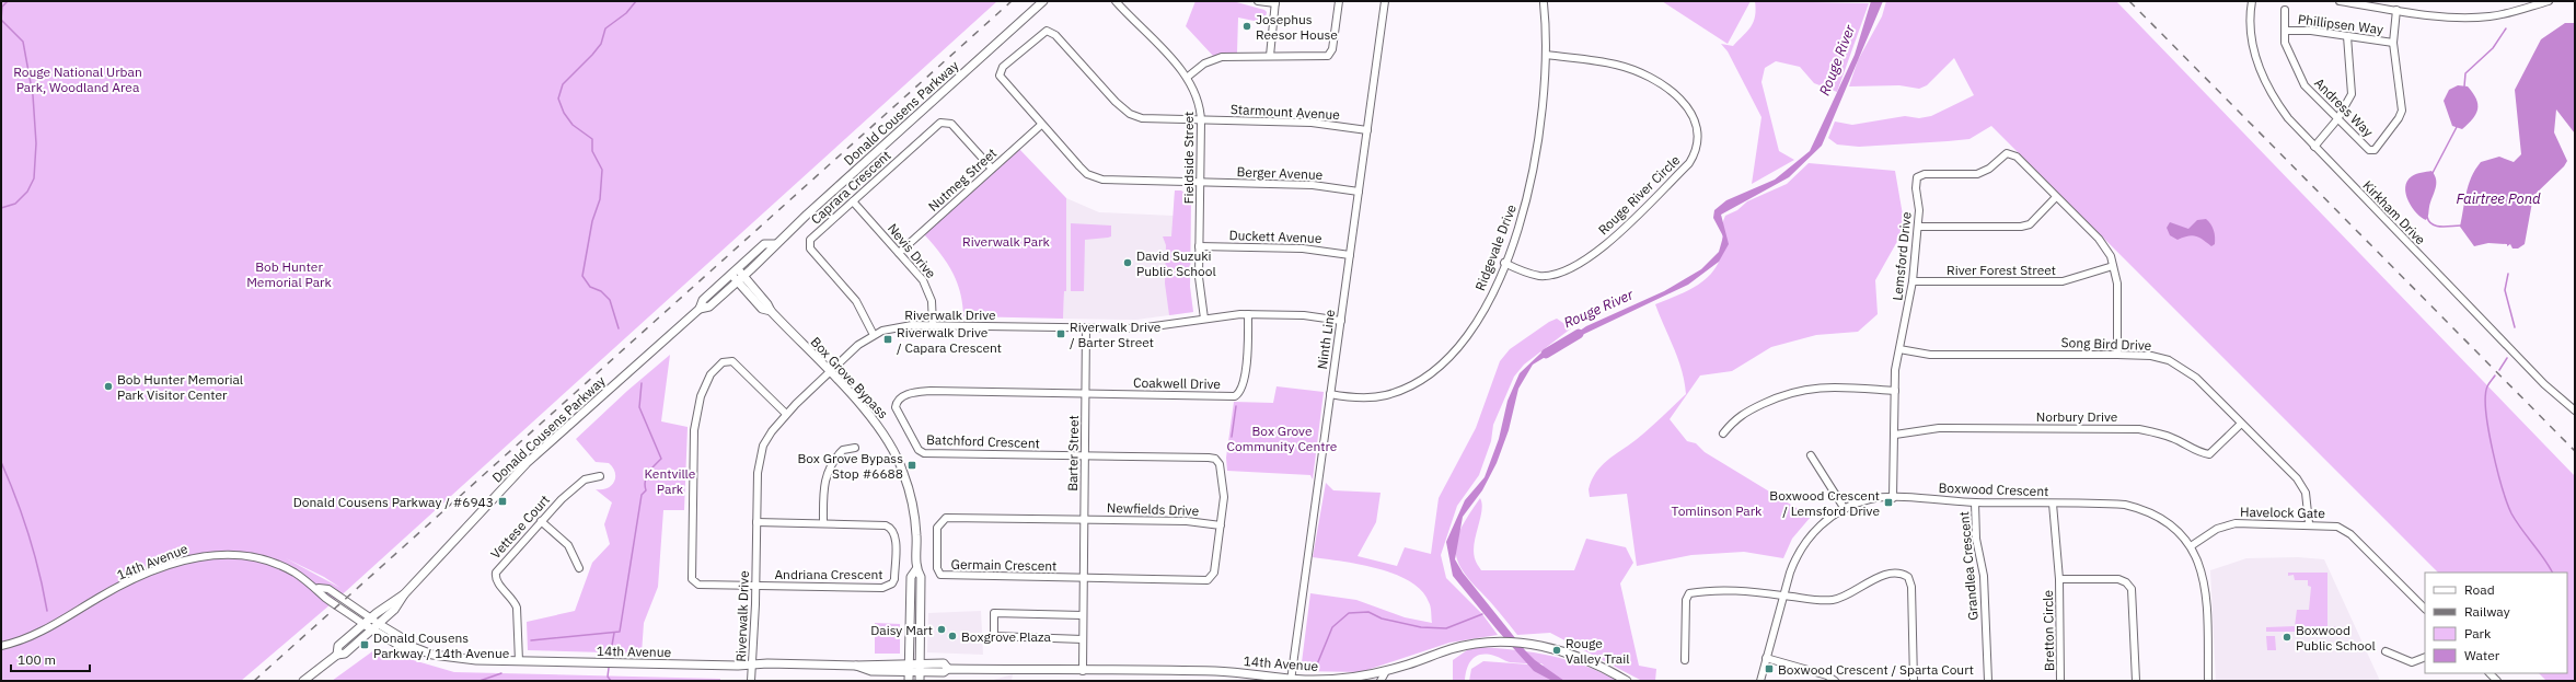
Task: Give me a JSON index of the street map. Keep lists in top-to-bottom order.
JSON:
{
  "streets": {
    "main road": ["Donald Cousens Parkway", "Box Grove Bypass", "14th Avenue"],
    "street": [
      "Phillipsen Way",
      "Andress Way",
      "Starmount Avenue",
      "Fieldside Street",
      "Berger Avenue",
      "Nutmeg Street",
      "Caprara Crescent",
      "Rouge River Circle",
      "Kirkham Drive",
      "Duckett Avenue",
      "Ridgevale Drive",
      "Nevis Drive",
      "Lemsford Drive",
      "River Forest Street",
      "Riverwalk Drive",
      "Ninth Line",
      "Song Bird Drive",
      "Coakwell Drive",
      "Norbury Drive",
      "Batchford Crescent",
      "Barter Street",
      "Boxwood Crescent",
      "Newfields Drive",
      "Havelock Gate",
      "Vettese Court",
      "Germain Crescent",
      "Grandlea Crescent",
      "Andriana Crescent",
      "Bretton Circle"
    ]
  },
  "crossings": [
    ["Phillipsen Way", "Andress Way"],
    ["Starmount Avenue", "Fieldside Street"],
    ["Starmount Avenue", "Berger Avenue"],
    ["Starmount Avenue", "Nutmeg Street"],
    ["Starmount Avenue", "Ninth Line"],
    ["Donald Cousens Parkway", "Box Grove Bypass"],
    ["Donald Cousens Parkway", "14th Avenue"],
    ["Fieldside Street", "Berger Avenue"],
    ["Fieldside Street", "Duckett Avenue"],
    ["Fieldside Street", "Riverwalk Drive"],
    ["Berger Avenue", "Nutmeg Street"],
    ["Berger Avenue", "Ninth Line"],
    ["Nutmeg Street", "Caprara Crescent"],
    ["Nutmeg Street", "Nevis Drive"],
    ["Caprara Crescent", "Nevis Drive"],
    ["Caprara Crescent", "Riverwalk Drive"],
    ["Rouge River Circle", "Ridgevale Drive"],
    ["Duckett Avenue", "Ninth Line"],
    ["Ridgevale Drive", "Ninth Line"],
    ["Nevis Drive", "Riverwalk Drive"],
    ["Lemsford Drive", "River Forest Street"],
    ["Lemsford Drive", "Song Bird Drive"],
    ["Lemsford Drive", "Norbury Drive"],
    ["Lemsford Drive", "Boxwood Crescent"],
    ["Riverwalk Drive", "Ninth Line"],
    ["Riverwalk Drive", "Box Grove Bypass"],
    ["Riverwalk Drive", "Coakwell Drive"],
    ["Riverwalk Drive", "Barter Street"],
    ["Riverwalk Drive", "14th Avenue"],
    ["Riverwalk Drive", "Andriana Crescent"],
    ["Ninth Line", "14th Avenue"],
    ["Song Bird Drive", "Norbury Drive"],
    ["Song Bird Drive", "Havelock Gate"],
    ["Box Grove Bypass", "14th Avenue"],
    ["Coakwell Drive", "Batchford Crescent"],
    ["Coakwell Drive", "Barter Street"],
    ["Batchford Crescent", "Barter Street"],
    ["Barter Street", "Newfields Drive"],
    ["Barter Street", "14th Avenue"],
    ["Barter Street", "Germain Crescent"],
    ["Boxwood Crescent", "Havelock Gate"],
    ["Boxwood Crescent", "Grandlea Crescent"],
    ["Boxwood Crescent", "Bretton Circle"],
    ["Newfields Drive", "Germain Crescent"],
    ["Vettese Court", "14th Avenue"]
  ],
  "water": ["Rouge River", "Fairtree Pond"],
  "parks": [
    "Rouge National Urban Park, Woodland Area",
    "Riverwalk Park",
    "Bob Hunter Memorial Park",
    "Box Grove Community Centre",
    "Kentville Park",
    "Tomlinson Park"
  ],
  "places": {
    "other": [
      "Josephus Reesor House",
      "David Suzuki Public School",
      "Bob Hunter Memorial Park Visitor Center",
      "Daisy Mart",
      "Boxgrove Plaza",
      "Boxwood Public School",
      "Rouge Valley Trail"
    ],
    "transit": [
      "Riverwalk Drive / Barter Street",
      "Riverwalk Drive / Capara Crescent",
      "Box Grove Bypass Stop #6688",
      "Donald Cousens Parkway / #6943",
      "Boxwood Crescent / Lemsford Drive",
      "Donald Cousens Parkway / 14th Avenue",
      "Boxwood Crescent / Sparta Court"
    ]
  },
  "legend": [
    "Road",
    "Railway",
    "Park",
    "Water"
  ],
  "scale_bar": "100 m"
}
